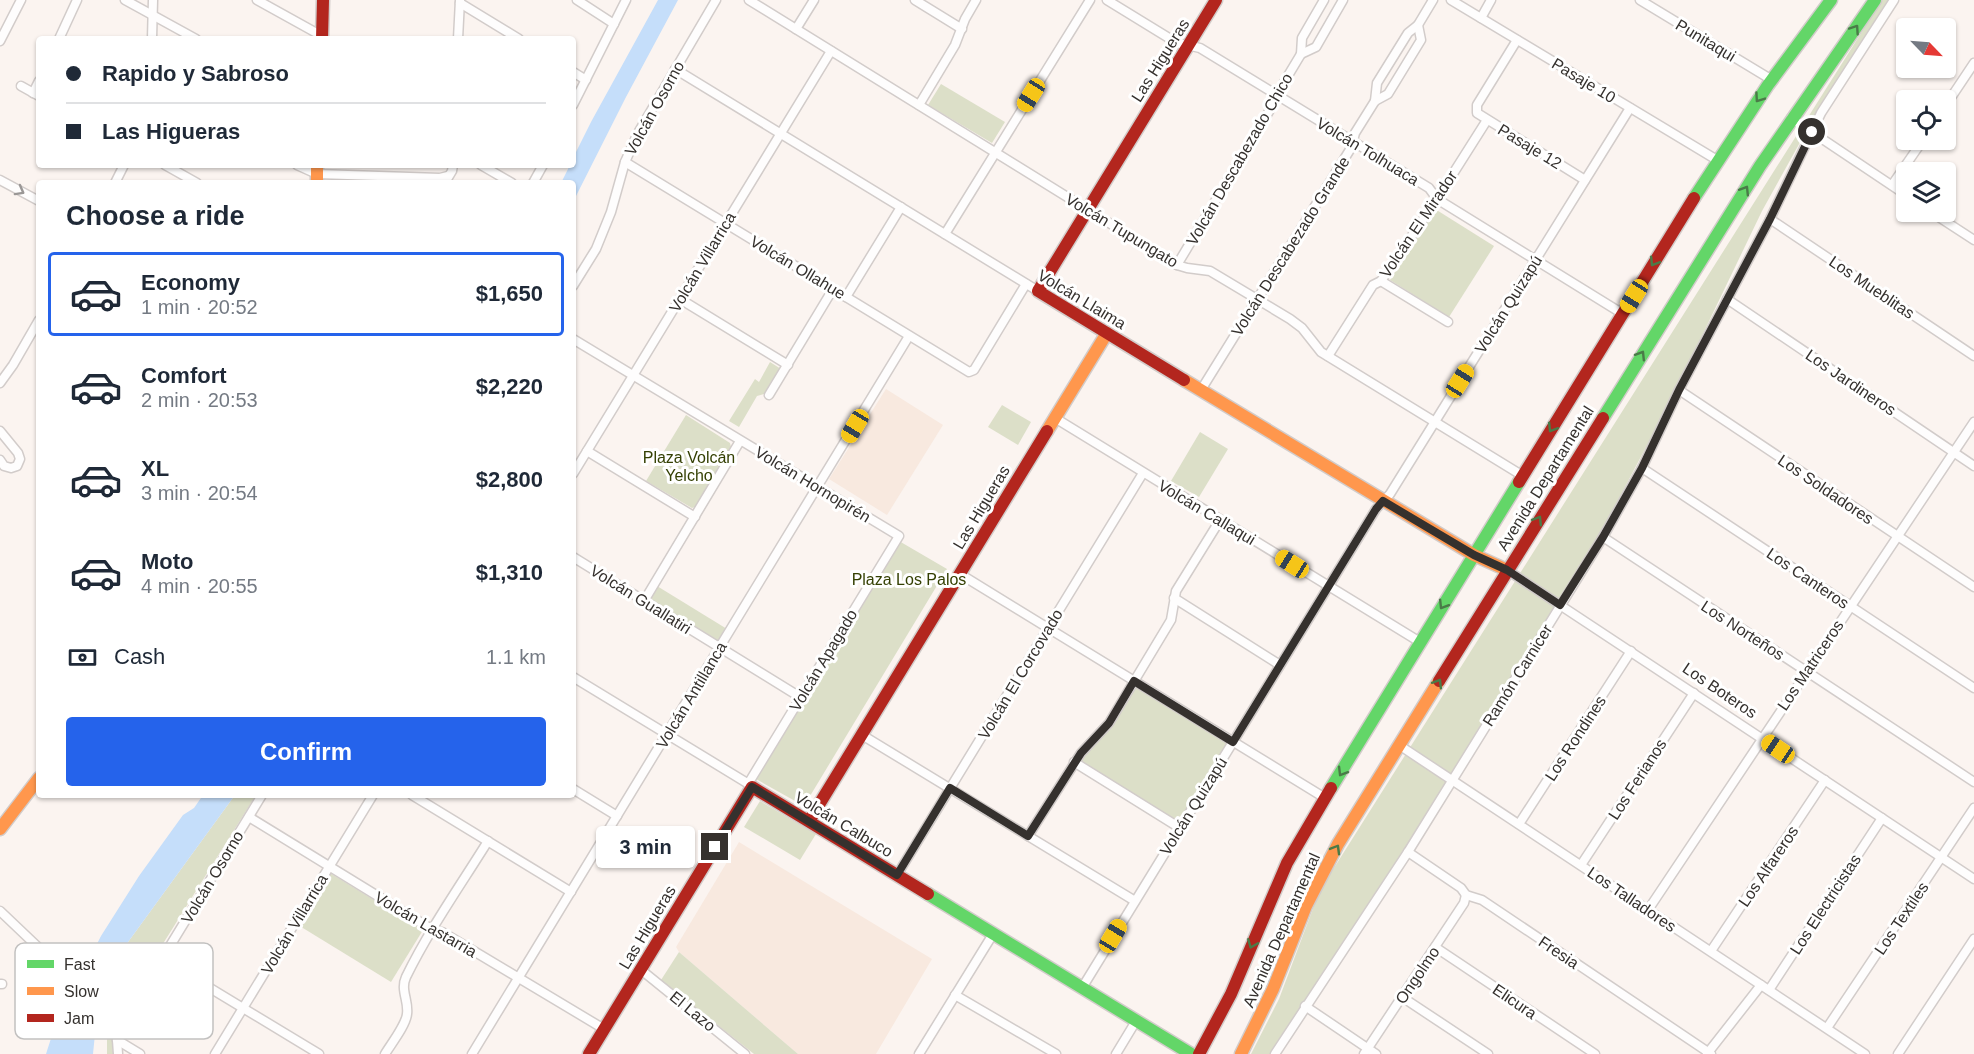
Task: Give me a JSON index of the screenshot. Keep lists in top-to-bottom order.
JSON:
{
  "streets": {
    "main road": [
      "Las Higueras",
      "Volcán Llaima",
      "Avenida Departamental",
      "Los Boteros",
      "Volcán Calbuco"
    ],
    "street": [
      "Punitaqui",
      "Pasaje 10",
      "Volcán Osorno",
      "Pasaje 12",
      "Volcán Tolhuaca",
      "Volcán Descabezado Chico",
      "Volcán El Mirador",
      "Volcán Tupungato",
      "Volcán Descabezado Grande",
      "Volcán Villarrica",
      "Volcán Ollahue",
      "Los Mueblitas",
      "Volcán Quizapú",
      "Los Jardineros",
      "Volcán Hornopirén",
      "Los Soldadores",
      "Volcán Callaqui",
      "Los Canteros",
      "Volcán Guallatiri",
      "Los Norteños",
      "Volcán Apagado",
      "Los Matriceros",
      "Volcán El Corcovado",
      "Ramón Carnicer",
      "Volcán Antillanca",
      "Los Rondines",
      "Los Ferianos",
      "Los Alfareros",
      "Los Talladores",
      "Los Electricistas",
      "Los Textiles",
      "Volcán Lastarria",
      "Fresia",
      "Ongolmo",
      "Elicura",
      "El Lazo"
    ]
  },
  "crossings": [
    ["Punitaqui", "Avenida Departamental"],
    ["Las Higueras", "Volcán Tolhuaca"],
    ["Las Higueras", "Volcán Tupungato"],
    ["Las Higueras", "Volcán Llaima"],
    ["Las Higueras", "Volcán Callaqui"],
    ["Las Higueras", "Volcán Apagado"],
    ["Las Higueras", "Volcán Calbuco"],
    ["Las Higueras", "Volcán Lastarria"],
    ["Las Higueras", "El Lazo"],
    ["Pasaje 10", "Pasaje 12"],
    ["Pasaje 10", "Volcán Quizapú"],
    ["Pasaje 10", "Avenida Departamental"],
    ["Volcán Osorno", "Volcán Ollahue"],
    ["Volcán Osorno", "Volcán Llaima"],
    ["Volcán Osorno", "Volcán Lastarria"],
    ["Pasaje 12", "Volcán El Mirador"],
    ["Pasaje 12", "Volcán Quizapú"],
    ["Volcán Tolhuaca", "Volcán Descabezado Chico"],
    ["Volcán Tolhuaca", "Volcán El Mirador"],
    ["Volcán Tolhuaca", "Volcán Descabezado Grande"],
    ["Volcán Tolhuaca", "Volcán Quizapú"],
    ["Volcán Tolhuaca", "Avenida Departamental"],
    ["Volcán Descabezado Chico", "Volcán Tupungato"],
    ["Volcán El Mirador", "Volcán Tupungato"],
    ["Volcán Tupungato", "Volcán Descabezado Grande"],
    ["Volcán Tupungato", "Volcán Villarrica"],
    ["Volcán Tupungato", "Volcán Quizapú"],
    ["Volcán Tupungato", "Avenida Departamental"],
    ["Volcán Descabezado Grande", "Volcán Llaima"],
    ["Volcán Villarrica", "Volcán Ollahue"],
    ["Volcán Villarrica", "Volcán Llaima"],
    ["Volcán Villarrica", "Volcán Hornopirén"],
    ["Volcán Villarrica", "Volcán Lastarria"],
    ["Volcán Ollahue", "Volcán Llaima"],
    ["Volcán Ollahue", "Volcán Antillanca"],
    ["Los Mueblitas", "Ramón Carnicer"],
    ["Volcán Llaima", "Volcán Quizapú"],
    ["Volcán Llaima", "Avenida Departamental"],
    ["Volcán Llaima", "Los Boteros"],
    ["Volcán Quizapú", "Volcán Callaqui"],
    ["Volcán Quizapú", "Volcán Calbuco"],
    ["Los Jardineros", "Los Matriceros"],
    ["Los Jardineros", "Ramón Carnicer"],
    ["Avenida Departamental", "Volcán Callaqui"],
    ["Avenida Departamental", "Los Boteros"],
    ["Avenida Departamental", "Los Talladores"],
    ["Volcán Hornopirén", "Volcán Apagado"],
    ["Volcán Hornopirén", "Volcán Antillanca"],
    ["Los Soldadores", "Los Matriceros"],
    ["Los Soldadores", "Ramón Carnicer"],
    ["Volcán Callaqui", "Volcán El Corcovado"],
    ["Los Canteros", "Los Matriceros"],
    ["Los Canteros", "Ramón Carnicer"],
    ["Volcán Guallatiri", "Volcán Apagado"],
    ["Volcán Guallatiri", "Volcán Antillanca"],
    ["Los Norteños", "Los Matriceros"],
    ["Los Norteños", "Ramón Carnicer"],
    ["Volcán Apagado", "Volcán Calbuco"],
    ["Los Matriceros", "Los Boteros"],
    ["Los Matriceros", "Los Talladores"],
    ["Volcán El Corcovado", "Volcán Calbuco"],
    ["Ramón Carnicer", "Los Boteros"],
    ["Ramón Carnicer", "Los Talladores"],
    ["Ramón Carnicer", "Fresia"],
    ["Los Boteros", "Los Rondines"],
    ["Los Boteros", "Los Ferianos"],
    ["Los Boteros", "Los Alfareros"],
    ["Los Boteros", "Los Electricistas"],
    ["Los Boteros", "Los Textiles"],
    ["Volcán Antillanca", "Volcán Calbuco"],
    ["Volcán Antillanca", "Volcán Lastarria"],
    ["Los Rondines", "Los Talladores"],
    ["Los Ferianos", "Los Talladores"],
    ["Los Alfareros", "Los Talladores"],
    ["Los Talladores", "Los Electricistas"],
    ["Los Talladores", "Los Textiles"],
    ["Fresia", "Ongolmo"],
    ["Ongolmo", "Elicura"]
  ],
  "parks": ["Plaza Volcán Yelcho", "Plaza Los Palos"],
  "legend": ["Fast", "Slow", "Jam"],
  "north": "bottom right",
  "page": {
    "banner": ["Rapido y Sabroso", "Las Higueras"],
    "heading": "Choose a ride",
    "list": [
      {
        "name": "Economy",
        "note": "1 min · 20:52",
        "value": "$1,650"
      },
      {
        "name": "Comfort",
        "note": "2 min · 20:53",
        "value": "$2,220"
      },
      {
        "name": "XL",
        "note": "3 min · 20:54",
        "value": "$2,800"
      },
      {
        "name": "Moto",
        "note": "4 min · 20:55",
        "value": "$1,310"
      }
    ],
    "pay": ["Cash", "1.1 km"],
    "buttons": "Confirm",
    "bubble": "3 min"
  }
}
